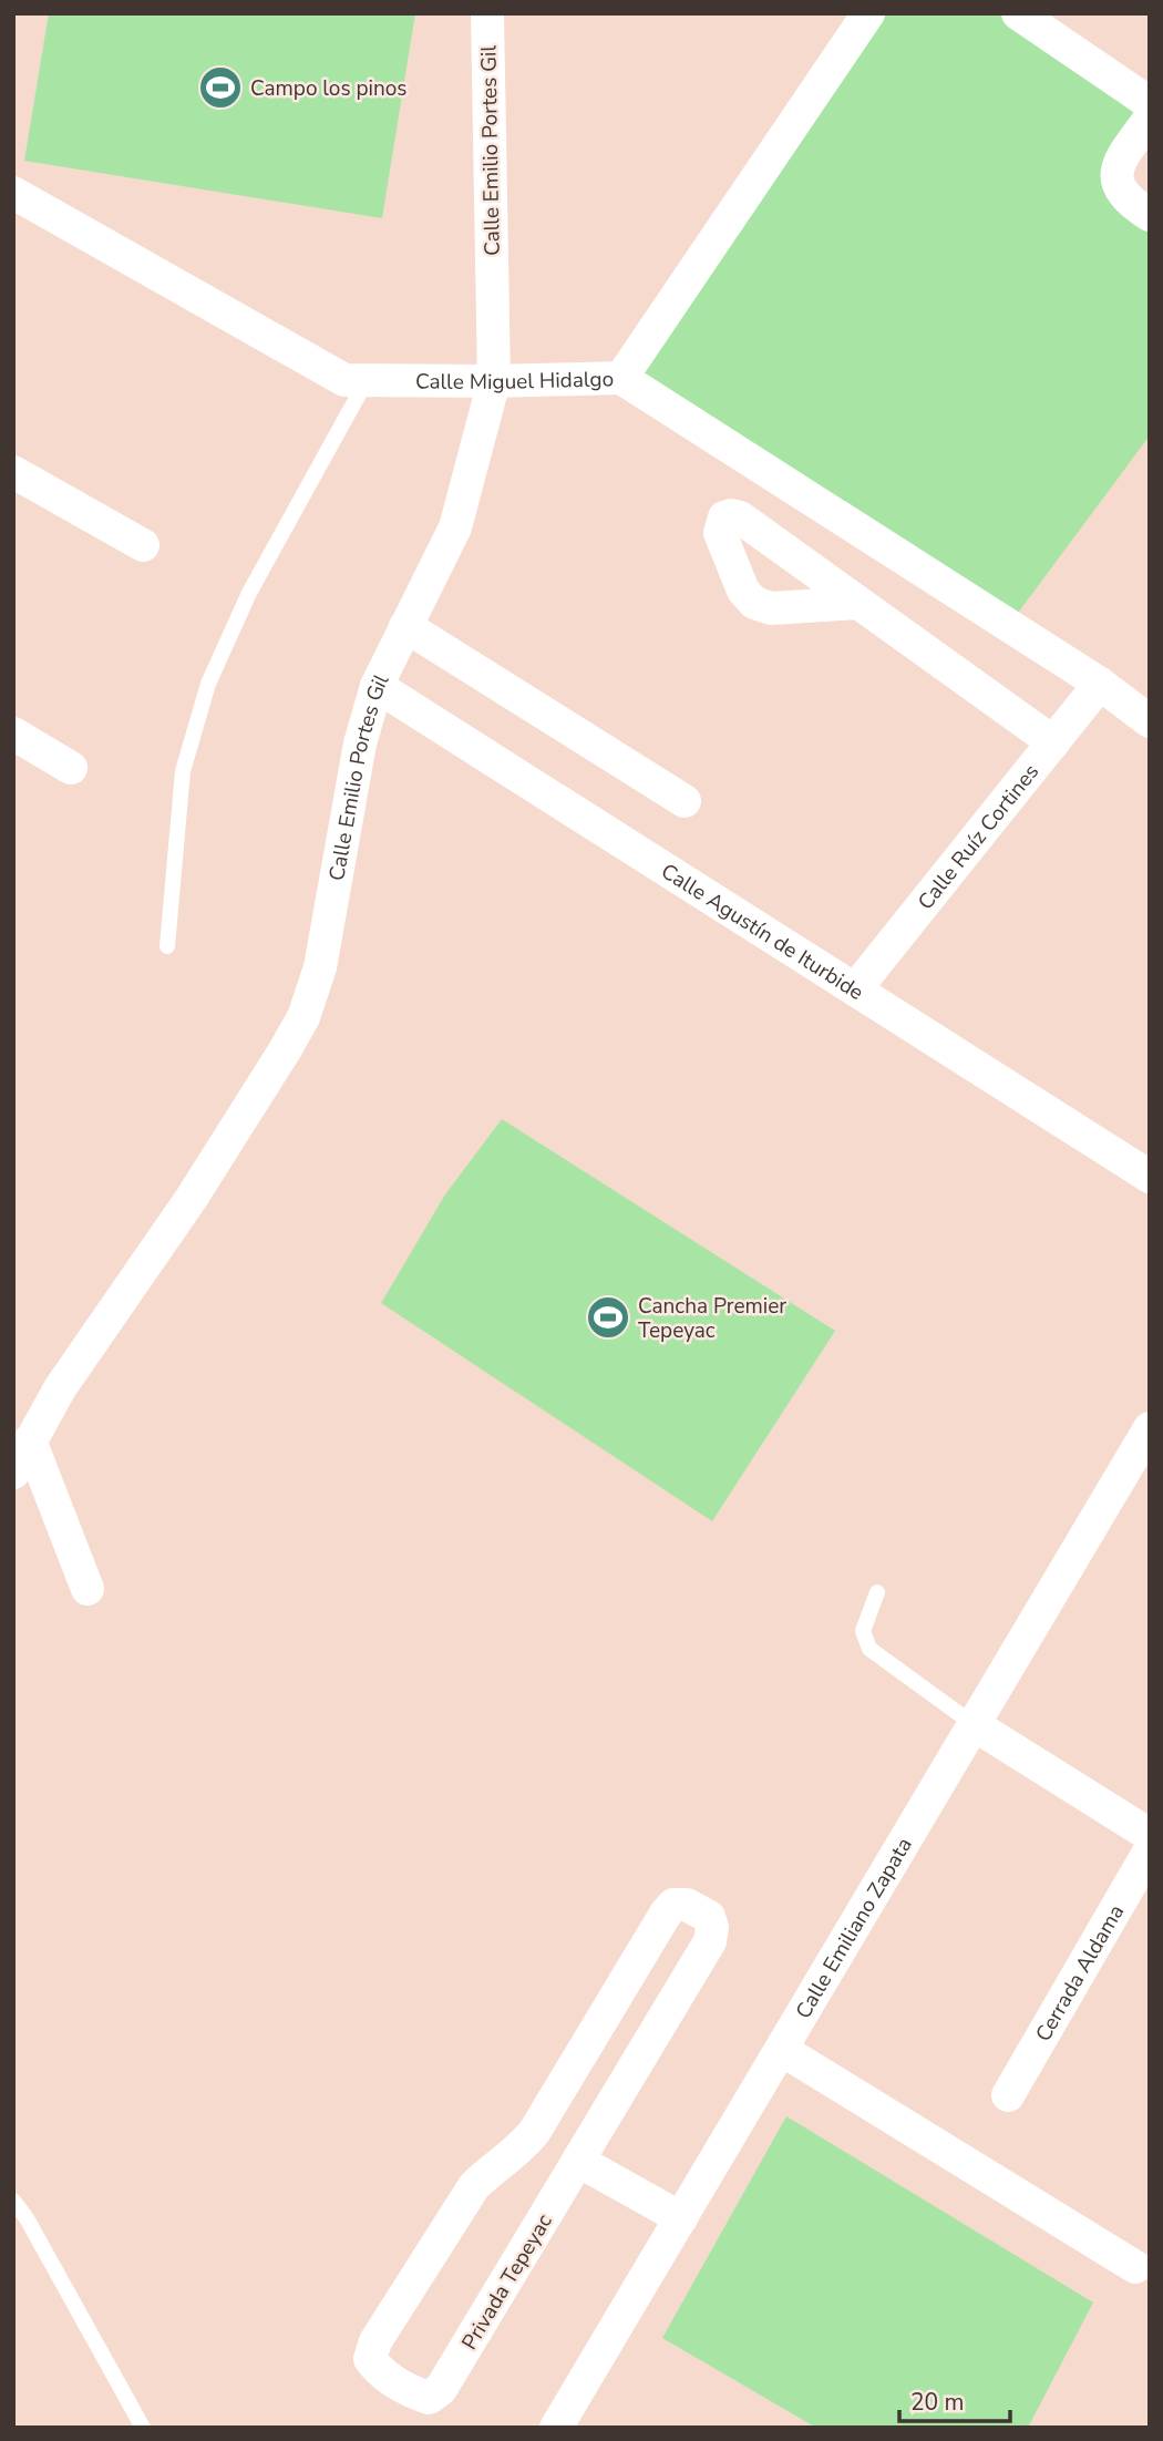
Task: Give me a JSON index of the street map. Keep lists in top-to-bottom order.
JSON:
{
  "streets": {
    "street": [
      "Calle Emilio Portes Gil",
      "Calle Miguel Hidalgo",
      "Calle Ruíz Cortines",
      "Calle Agustín de Iturbide",
      "Calle Emiliano Zapata",
      "Cerrada Aldama",
      "Privada Tepeyac"
    ]
  },
  "crossings": [
    ["Calle Emilio Portes Gil", "Calle Miguel Hidalgo"],
    ["Calle Emilio Portes Gil", "Calle Agustín de Iturbide"],
    ["Calle Miguel Hidalgo", "Calle Ruíz Cortines"],
    ["Calle Ruíz Cortines", "Calle Agustín de Iturbide"]
  ],
  "places": {
    "sports": ["Campo los pinos", "Cancha Premier Tepeyac"]
  },
  "scale_bar": "20 m"
}
